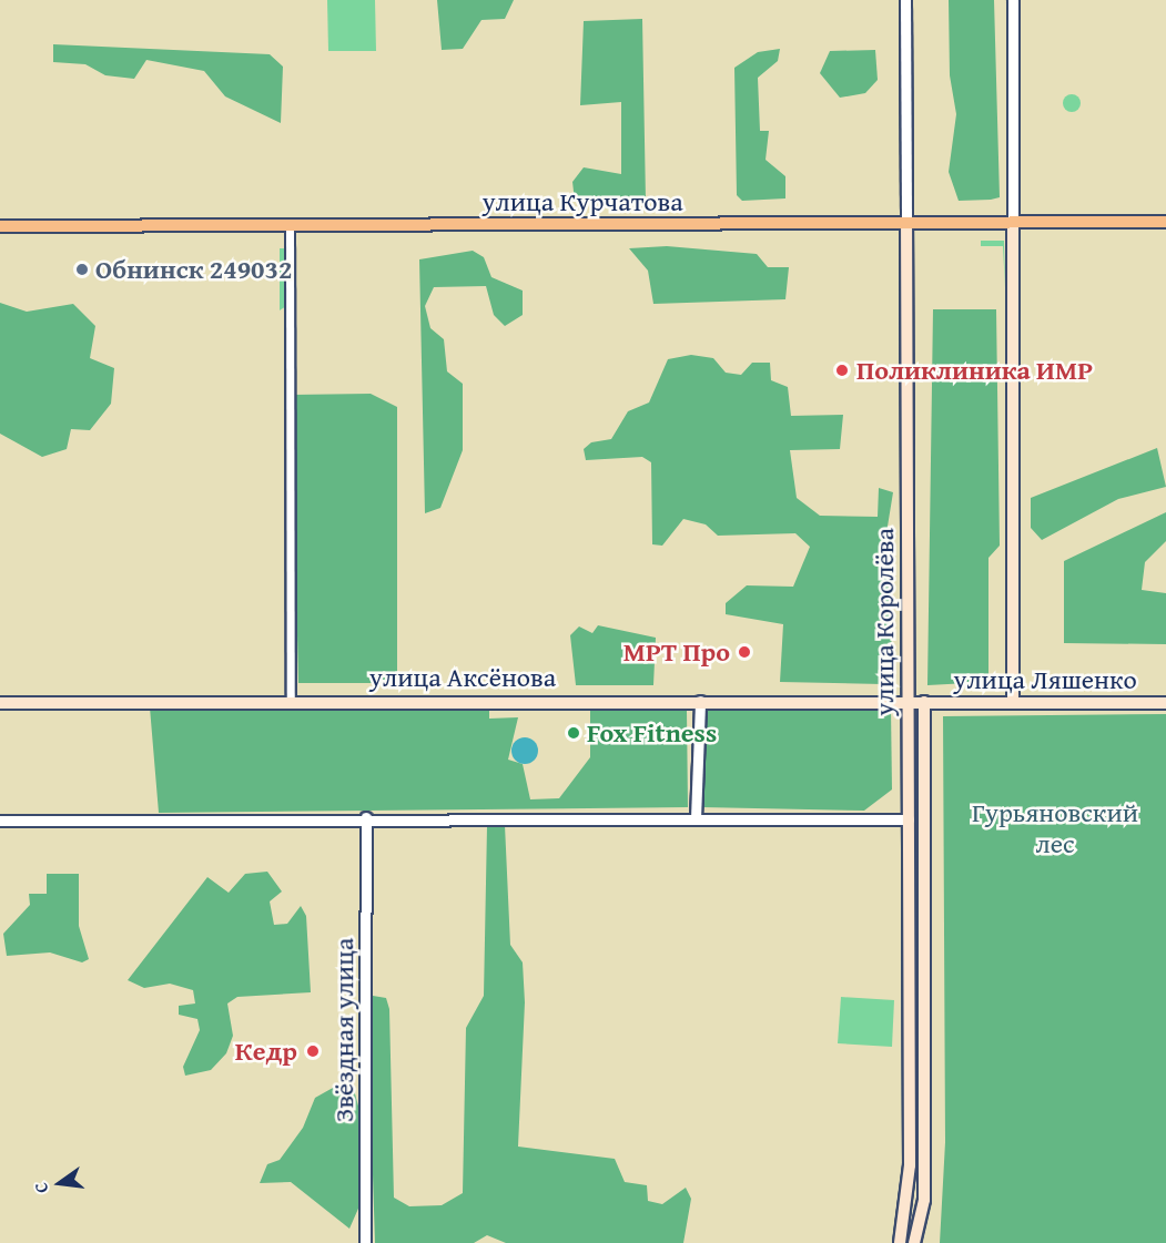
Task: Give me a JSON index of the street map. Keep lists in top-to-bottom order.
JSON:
{
  "streets": {
    "main road": [
      "улица Курчатова",
      "улица Королёва",
      "улица Аксёнова",
      "улица Ляшенко"
    ],
    "street": ["Звёздная улица"]
  },
  "crossings": [
    ["улица Курчатова", "улица Королёва"],
    ["улица Королёва", "улица Аксёнова"],
    ["улица Королёва", "улица Ляшенко"],
    ["улица Аксёнова", "улица Ляшенко"]
  ],
  "parks": ["Гурьяновский лес"],
  "places": [
    "Обнинск 249032",
    "Поликлиника ИМР",
    "МРТ Про",
    "Fox Fitness",
    "Кедр"
  ],
  "north": "left"
}
